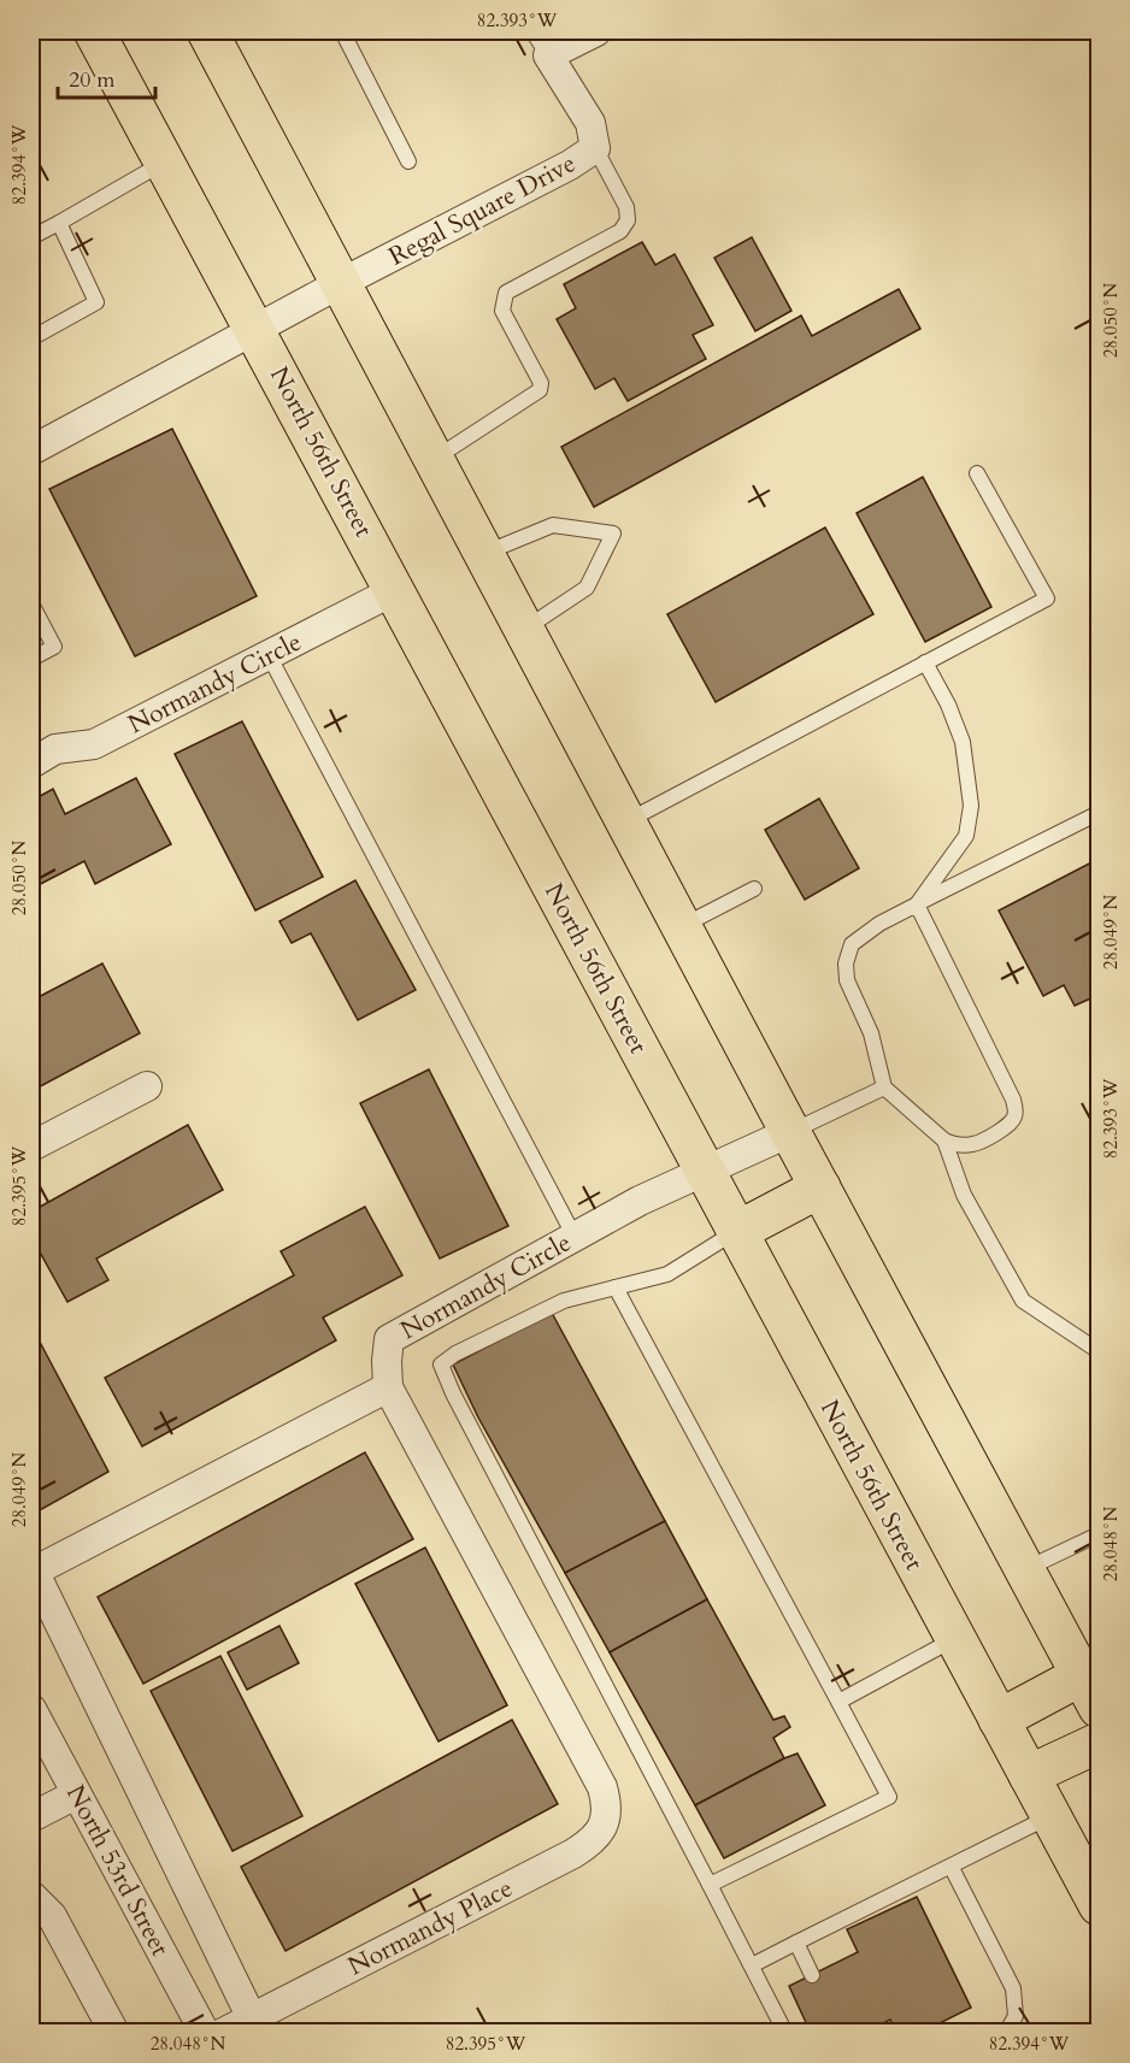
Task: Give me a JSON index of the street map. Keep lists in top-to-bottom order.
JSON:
{
  "streets": {
    "main road": ["North 56th Street"],
    "street": [
      "Regal Square Drive",
      "Normandy Circle",
      "North 53rd Street",
      "Normandy Place"
    ]
  },
  "crossings": [
    ["Regal Square Drive", "North 56th Street"],
    ["North 56th Street", "Normandy Circle"],
    ["Normandy Circle", "Normandy Place"]
  ],
  "scale_bar": "20 m",
  "coordinates": [
    "82.393°W",
    "82.394°W",
    "28.050°N",
    "28.049°N",
    "82.395°W",
    "28.048°N"
  ]
}
